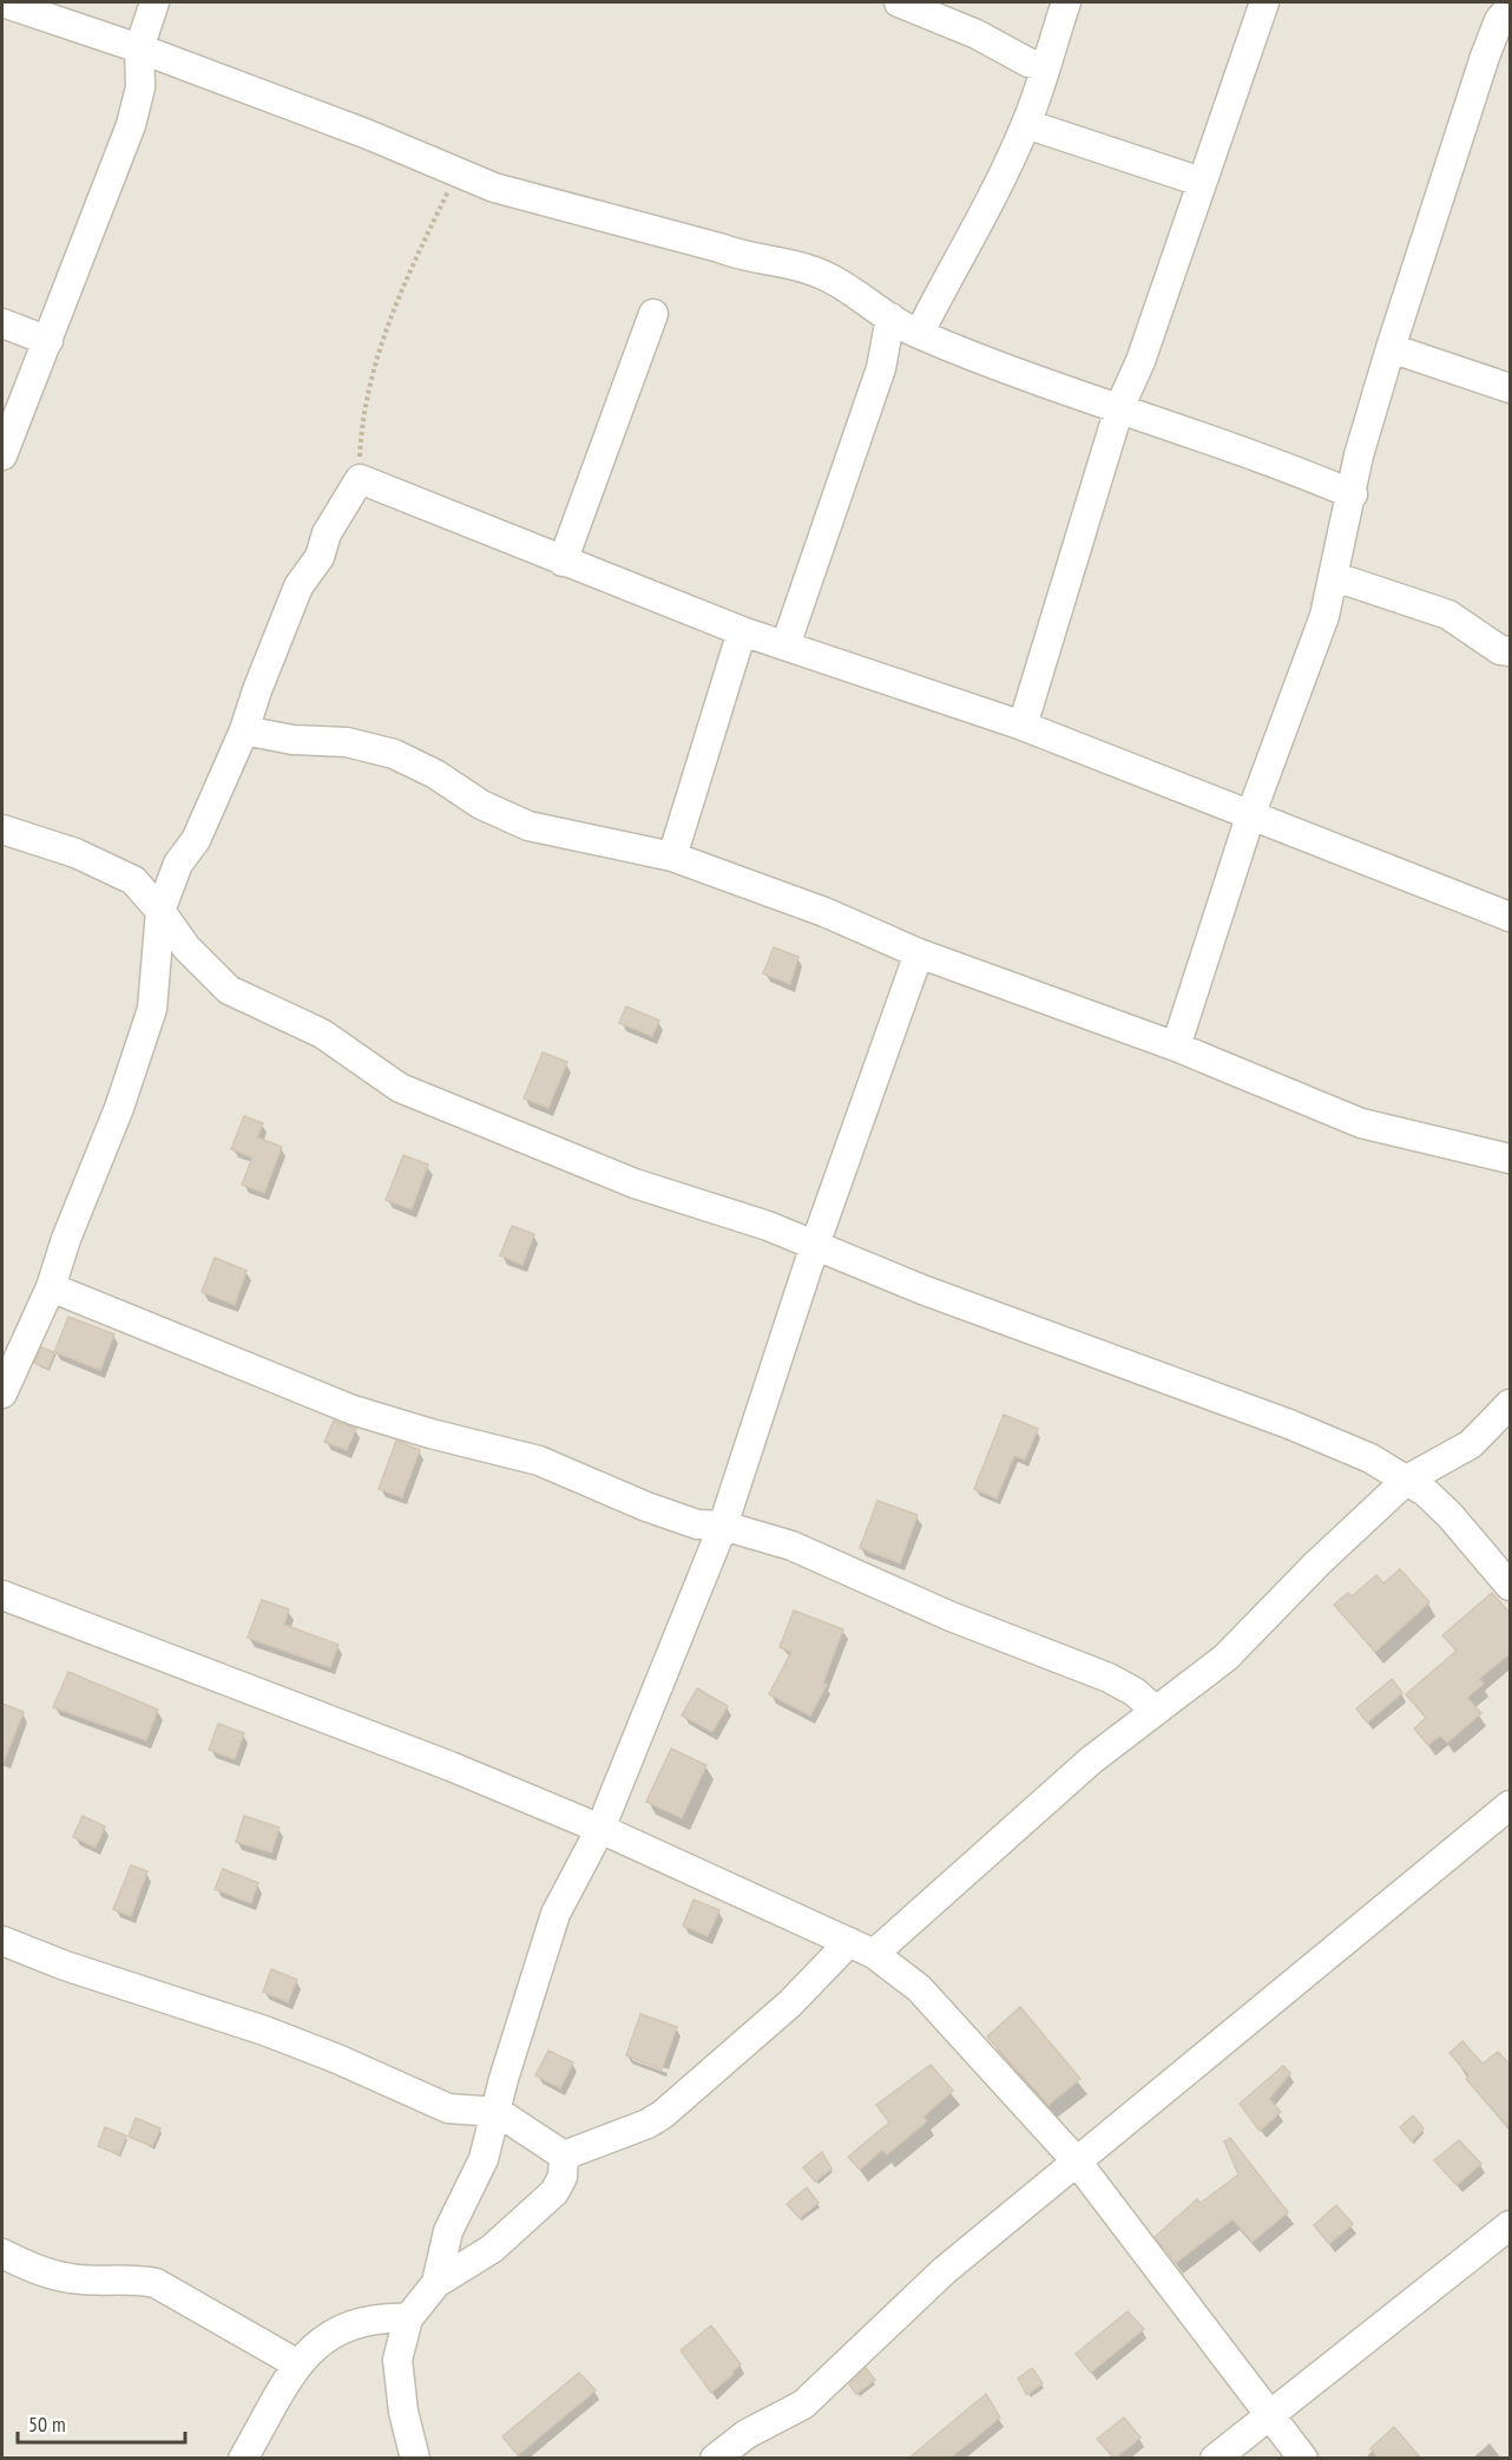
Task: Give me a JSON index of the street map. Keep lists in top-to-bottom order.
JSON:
{
  "scale_bar": "50 m"
}
